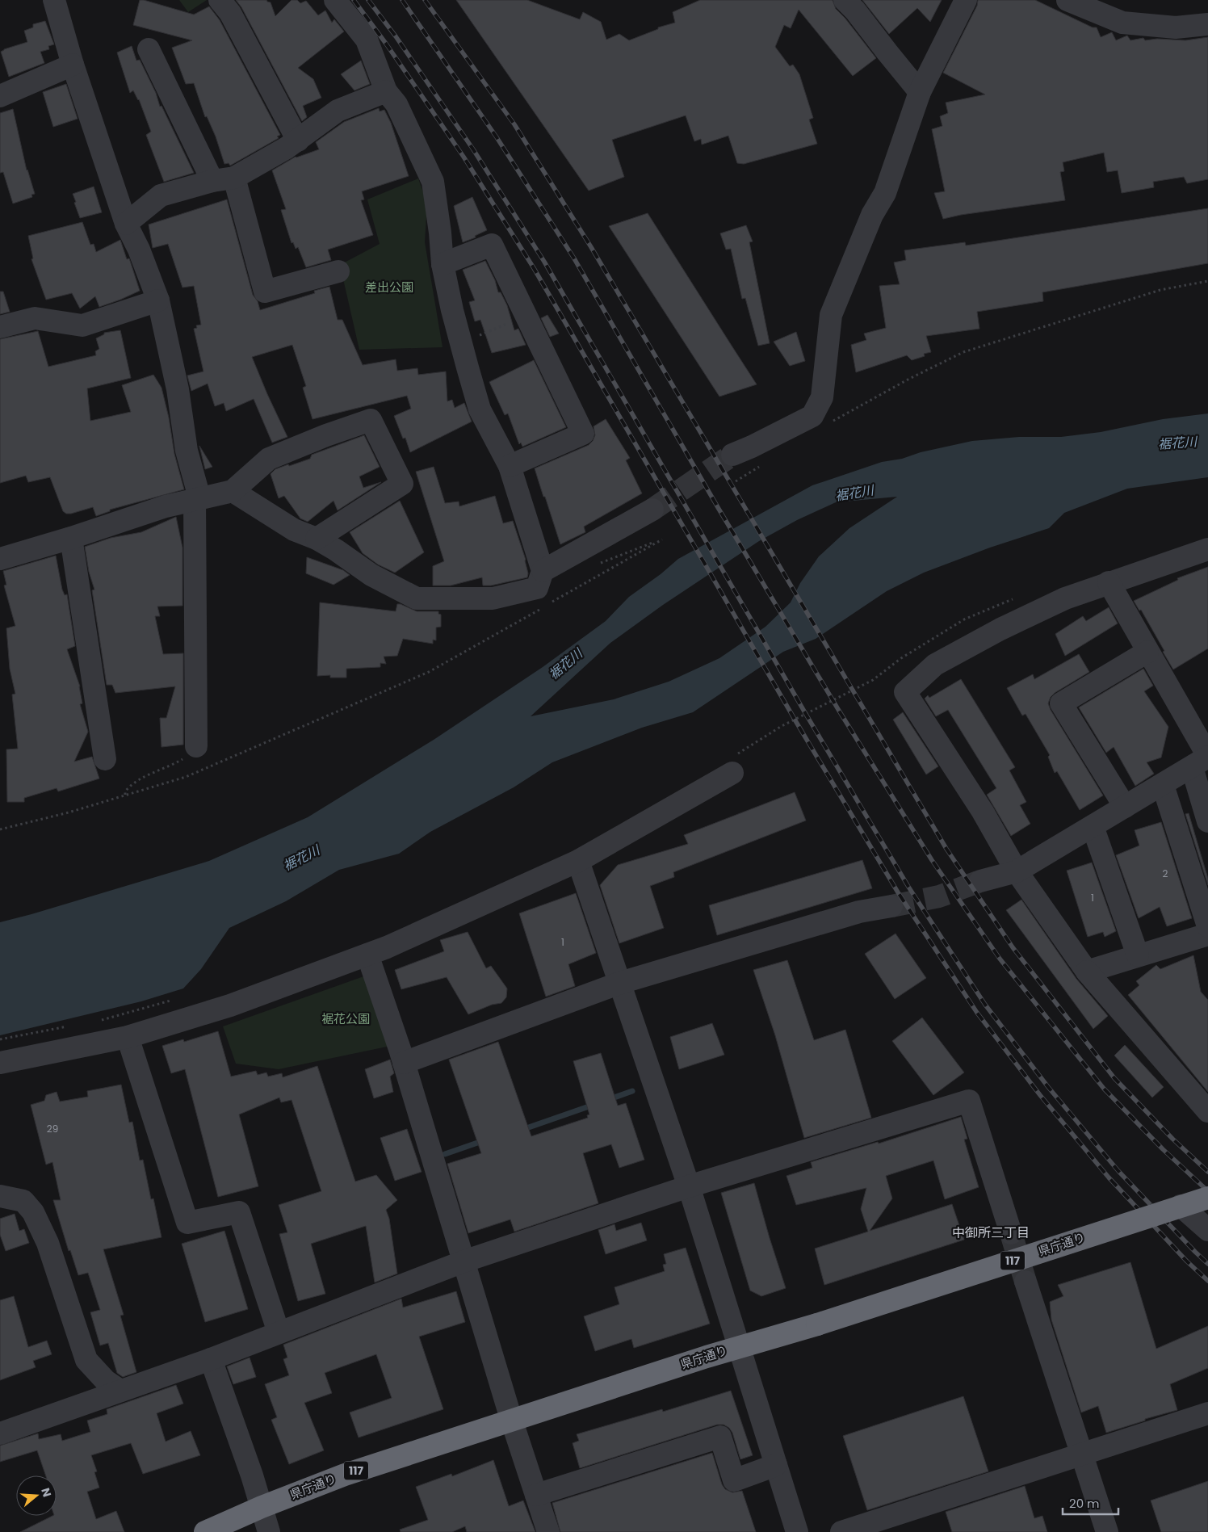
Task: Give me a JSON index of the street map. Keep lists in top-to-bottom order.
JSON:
{
  "streets": {
    "highway": ["県庁通り", "117"]
  },
  "districts": ["中御所三丁目"],
  "water": ["裾花川"],
  "parks": ["差出公園", "裾花公園"],
  "house_numbers": [
    "2",
    "1",
    "1",
    "29"
  ],
  "scale_bar": "20 m",
  "north": "right"
}
